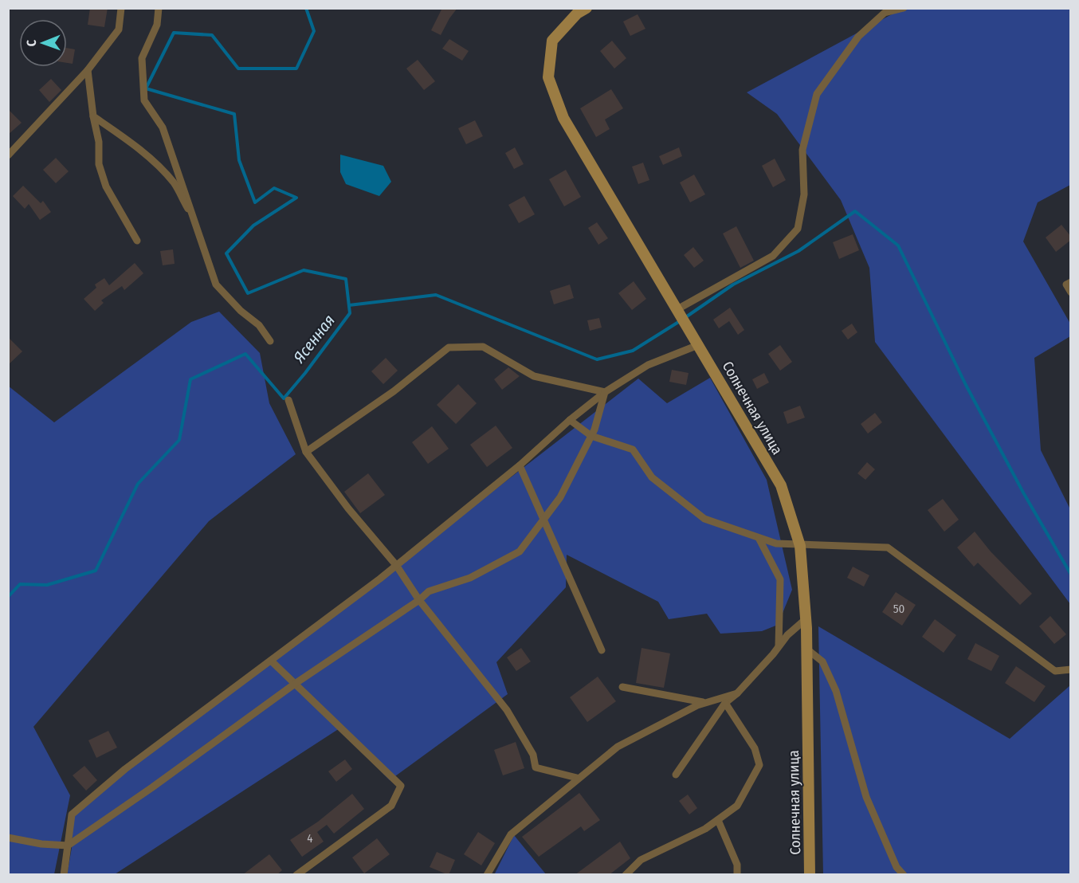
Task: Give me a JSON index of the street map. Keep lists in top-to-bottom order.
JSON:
{
  "streets": {
    "street": ["Солнечная улица"]
  },
  "water": ["Ясенная"],
  "house_numbers": ["50", "4"],
  "north": "left"
}
